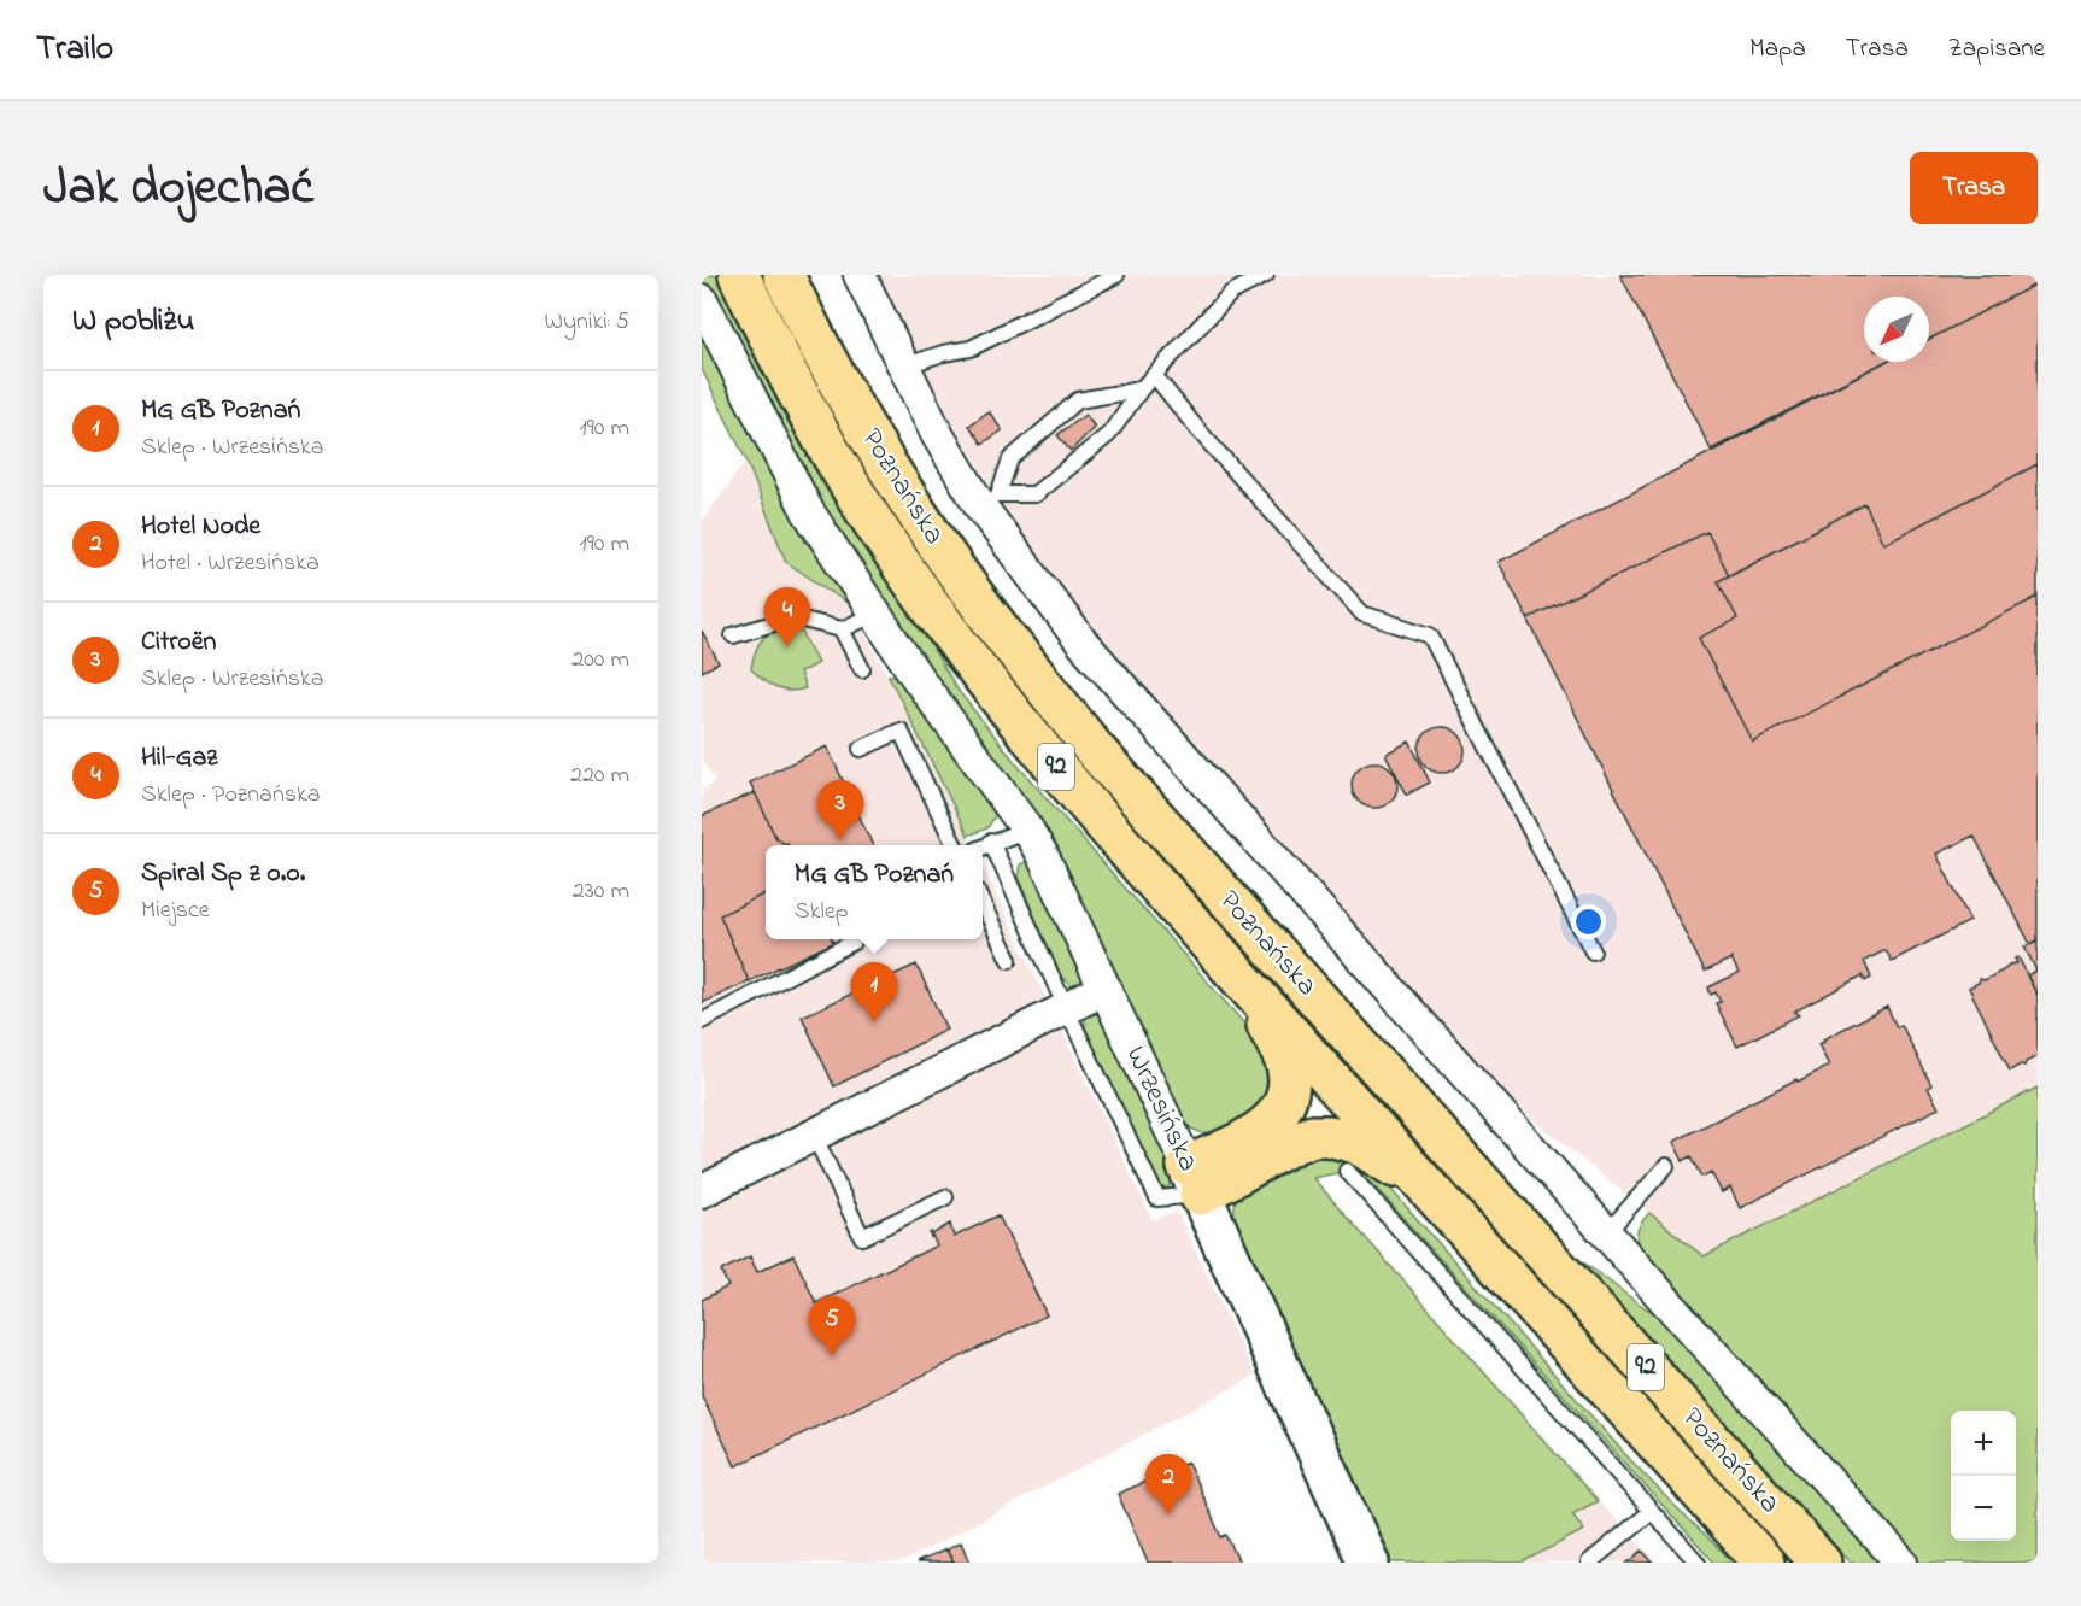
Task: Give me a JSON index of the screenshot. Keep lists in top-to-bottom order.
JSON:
{
  "streets": {
    "main road": ["Poznańska", "92"],
    "street": ["Wrzesińska"]
  },
  "north": "bottom left",
  "page": {
    "header": "Trailo",
    "nav": ["Mapa", "Trasa", "Zapisane"],
    "title": "Jak dojechać",
    "buttons": "Trasa",
    "heading": ["W pobliżu", "Wyniki: 5"],
    "list": [
      {
        "mark": "1",
        "name": "MG GB Poznań",
        "note": "Sklep · Wrzesińska",
        "value": "190 m"
      },
      {
        "mark": "2",
        "name": "Hotel Node",
        "note": "Hotel · Wrzesińska",
        "value": "190 m"
      },
      {
        "mark": "3",
        "name": "Citroën",
        "note": "Sklep · Wrzesińska",
        "value": "200 m"
      },
      {
        "mark": "4",
        "name": "Hil-Gaz",
        "note": "Sklep · Poznańska",
        "value": "220 m"
      },
      {
        "mark": "5",
        "name": "Spiral Sp z o.o.",
        "note": "Miejsce",
        "value": "230 m"
      }
    ],
    "pins": [
      "4",
      "3",
      "1",
      "5",
      "2"
    ],
    "popup": ["MG GB Poznań", "Sklep"],
    "map_buttons": ["+", "−"]
  }
}
